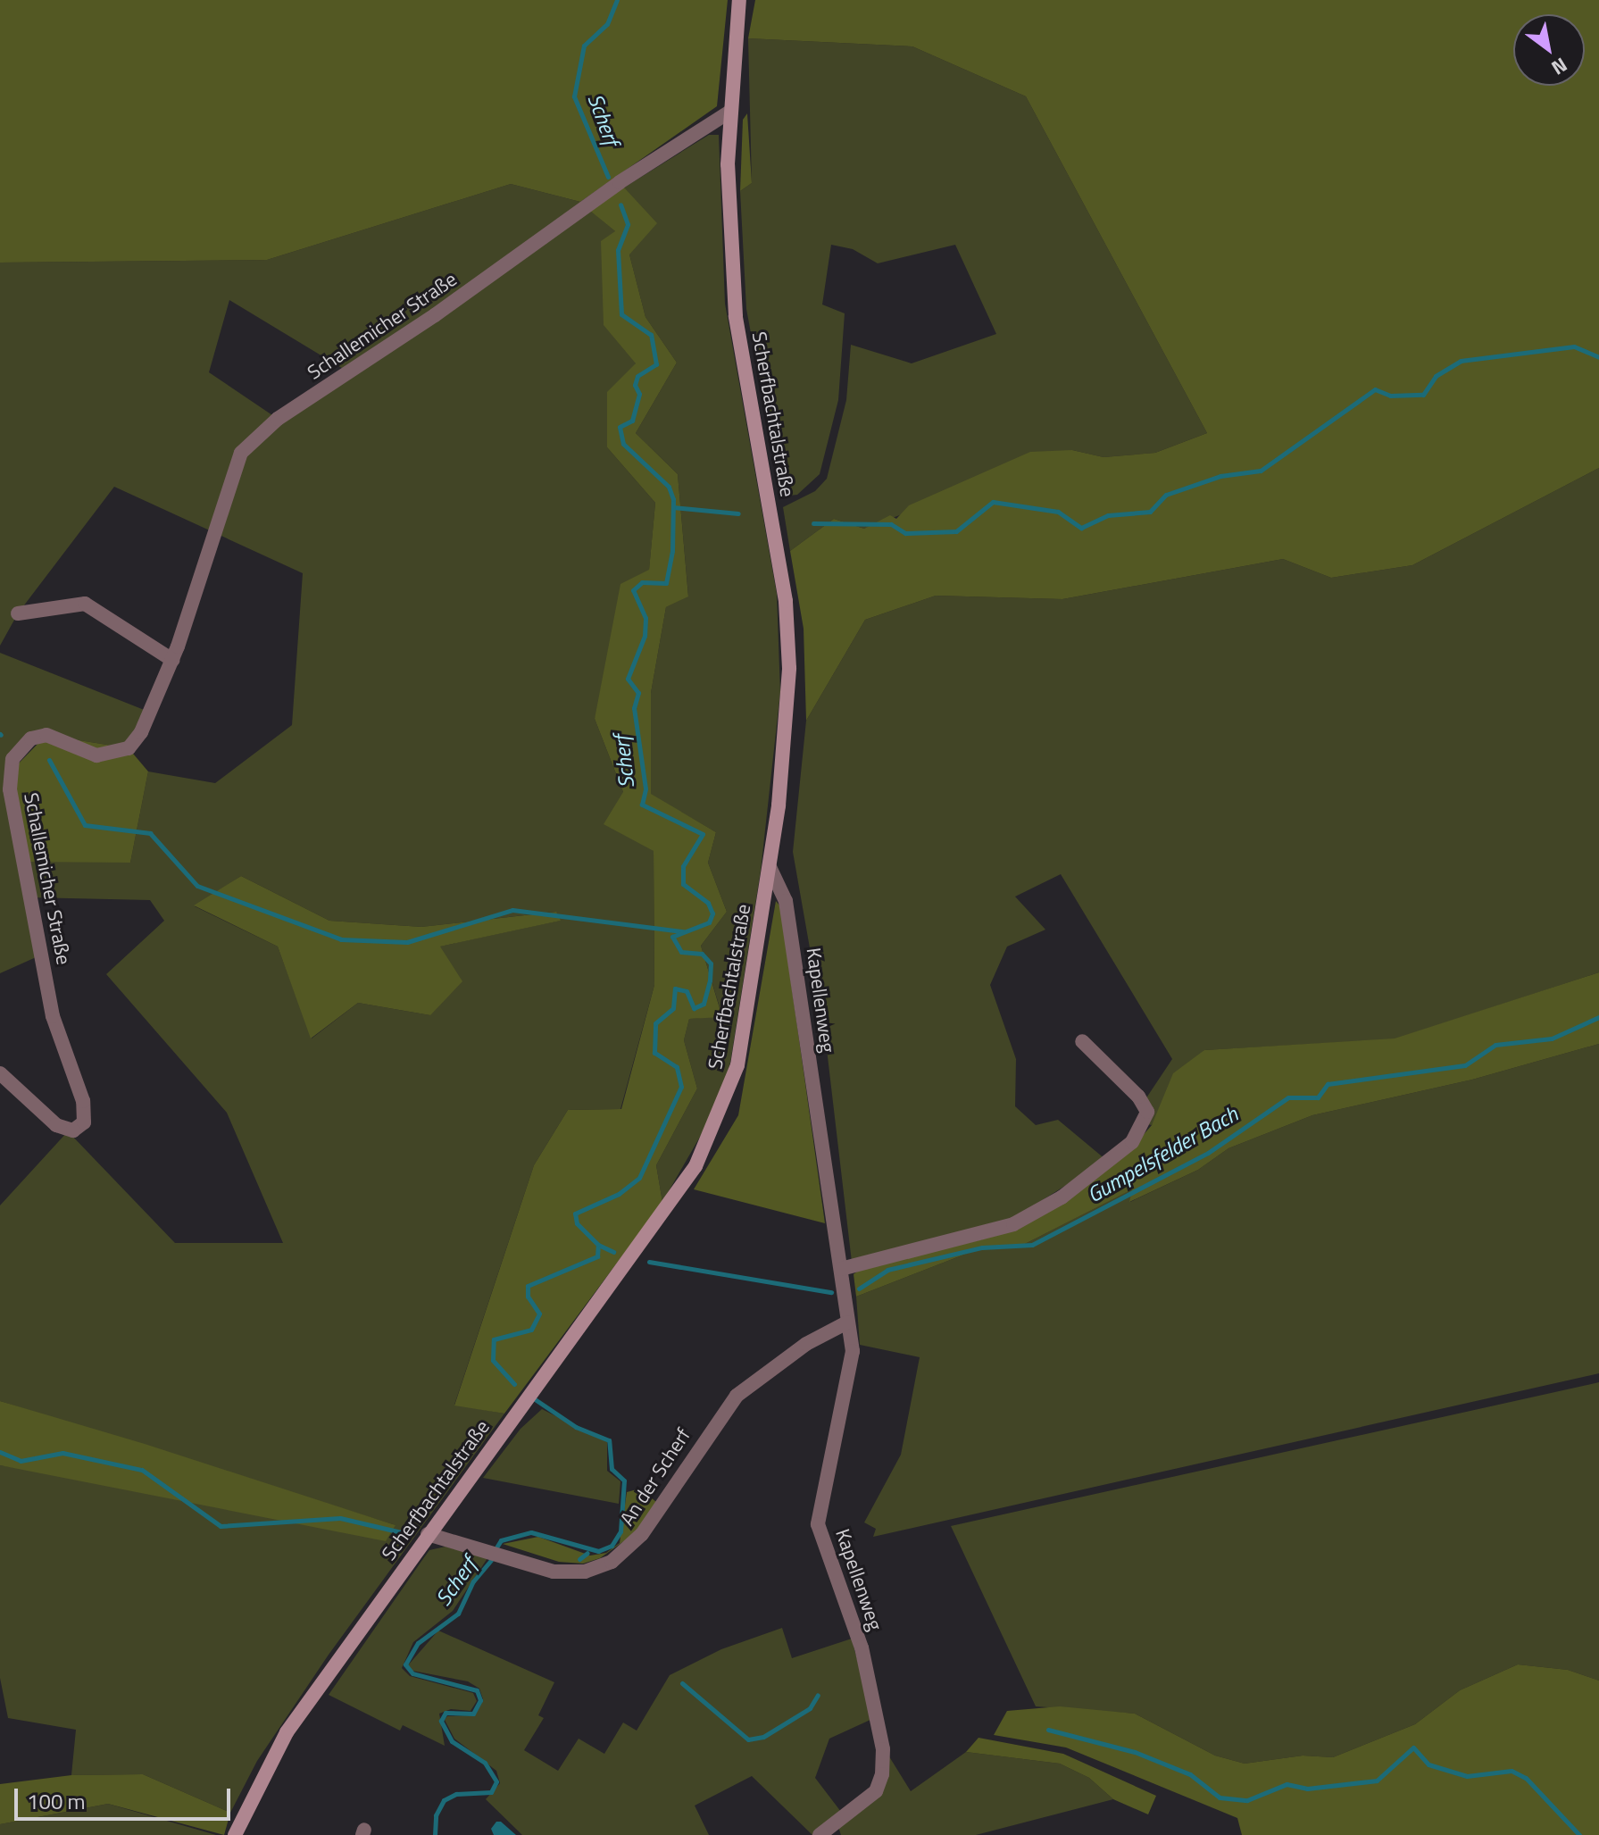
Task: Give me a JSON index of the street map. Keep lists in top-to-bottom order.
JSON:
{
  "streets": {
    "main road": ["Scherfbachtalstraße"],
    "street": ["Schallemicher Straße", "Kapellenweg", "An der Scherf"]
  },
  "crossings": [
    ["Schallemicher Straße", "Scherfbachtalstraße"],
    ["Scherfbachtalstraße", "Kapellenweg"],
    ["Scherfbachtalstraße", "An der Scherf"],
    ["Kapellenweg", "An der Scherf"]
  ],
  "water": ["Scherf", "Gumpelsfelder Bach"],
  "scale_bar": "100 m",
  "north": "bottom right"
}
